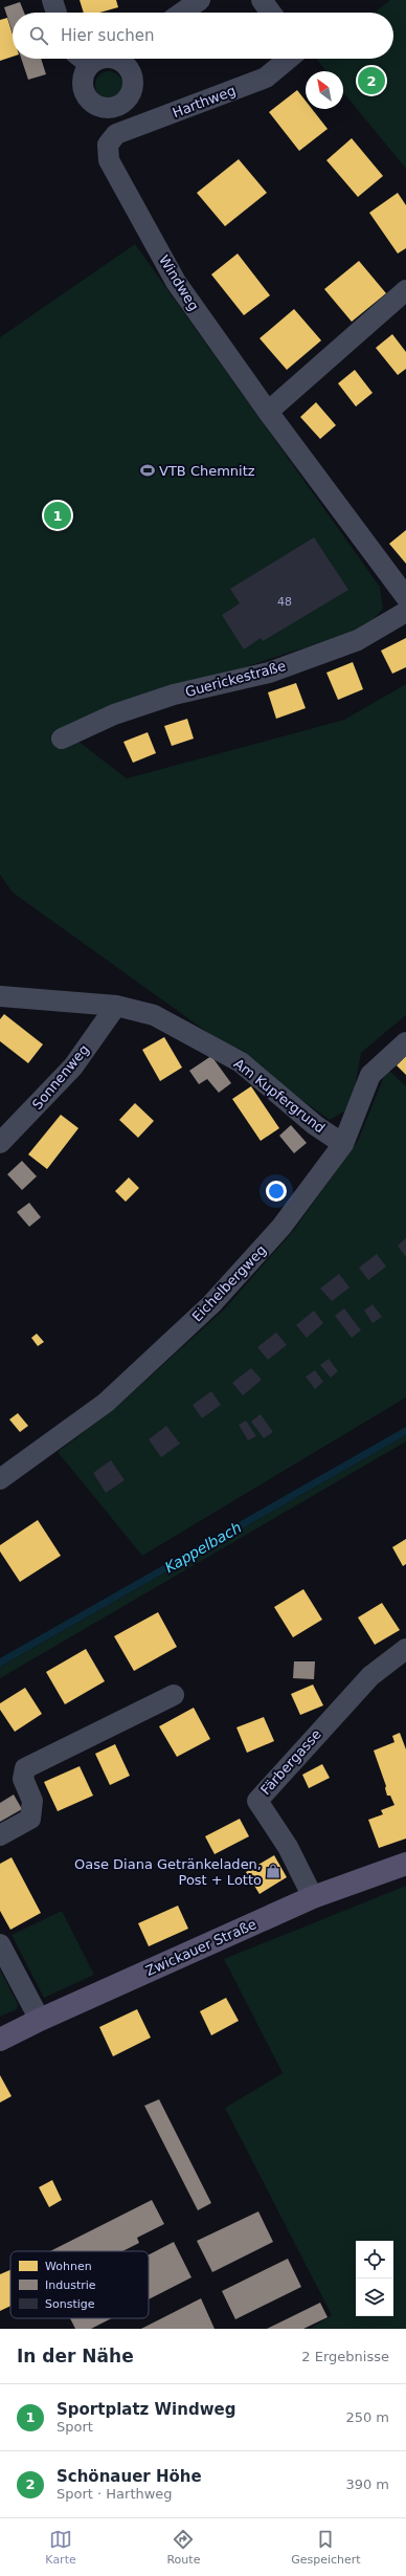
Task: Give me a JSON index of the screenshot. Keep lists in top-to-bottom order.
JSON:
{
  "streets": {
    "main road": ["Zwickauer Straße"],
    "street": [
      "Harthweg",
      "Windweg",
      "Guerickestraße",
      "Sonnenweg",
      "Am Kupfergrund",
      "Eichelbergweg",
      "Färbergasse"
    ]
  },
  "crossings": [
    ["Harthweg", "Windweg"],
    ["Sonnenweg", "Am Kupfergrund"],
    ["Am Kupfergrund", "Eichelbergweg"],
    ["Färbergasse", "Zwickauer Straße"]
  ],
  "water": ["Kappelbach"],
  "places": {
    "sports": ["VTB Chemnitz"],
    "shop": ["Oase Diana Getränkeladen, Post + Lotto"]
  },
  "house_numbers": ["48"],
  "legend": ["Wohnen", "Industrie", "Sonstige"],
  "north": "top left",
  "page": {
    "search": "Hier suchen",
    "pins": ["2", "1"],
    "heading": ["In der Nähe", "2 Ergebnisse"],
    "list": [
      {
        "mark": "1",
        "name": "Sportplatz Windweg",
        "note": "Sport",
        "value": "250 m"
      },
      {
        "mark": "2",
        "name": "Schönauer Höhe",
        "note": "Sport · Harthweg",
        "value": "390 m"
      }
    ],
    "nav": ["Karte", "Route", "Gespeichert"]
  }
}
